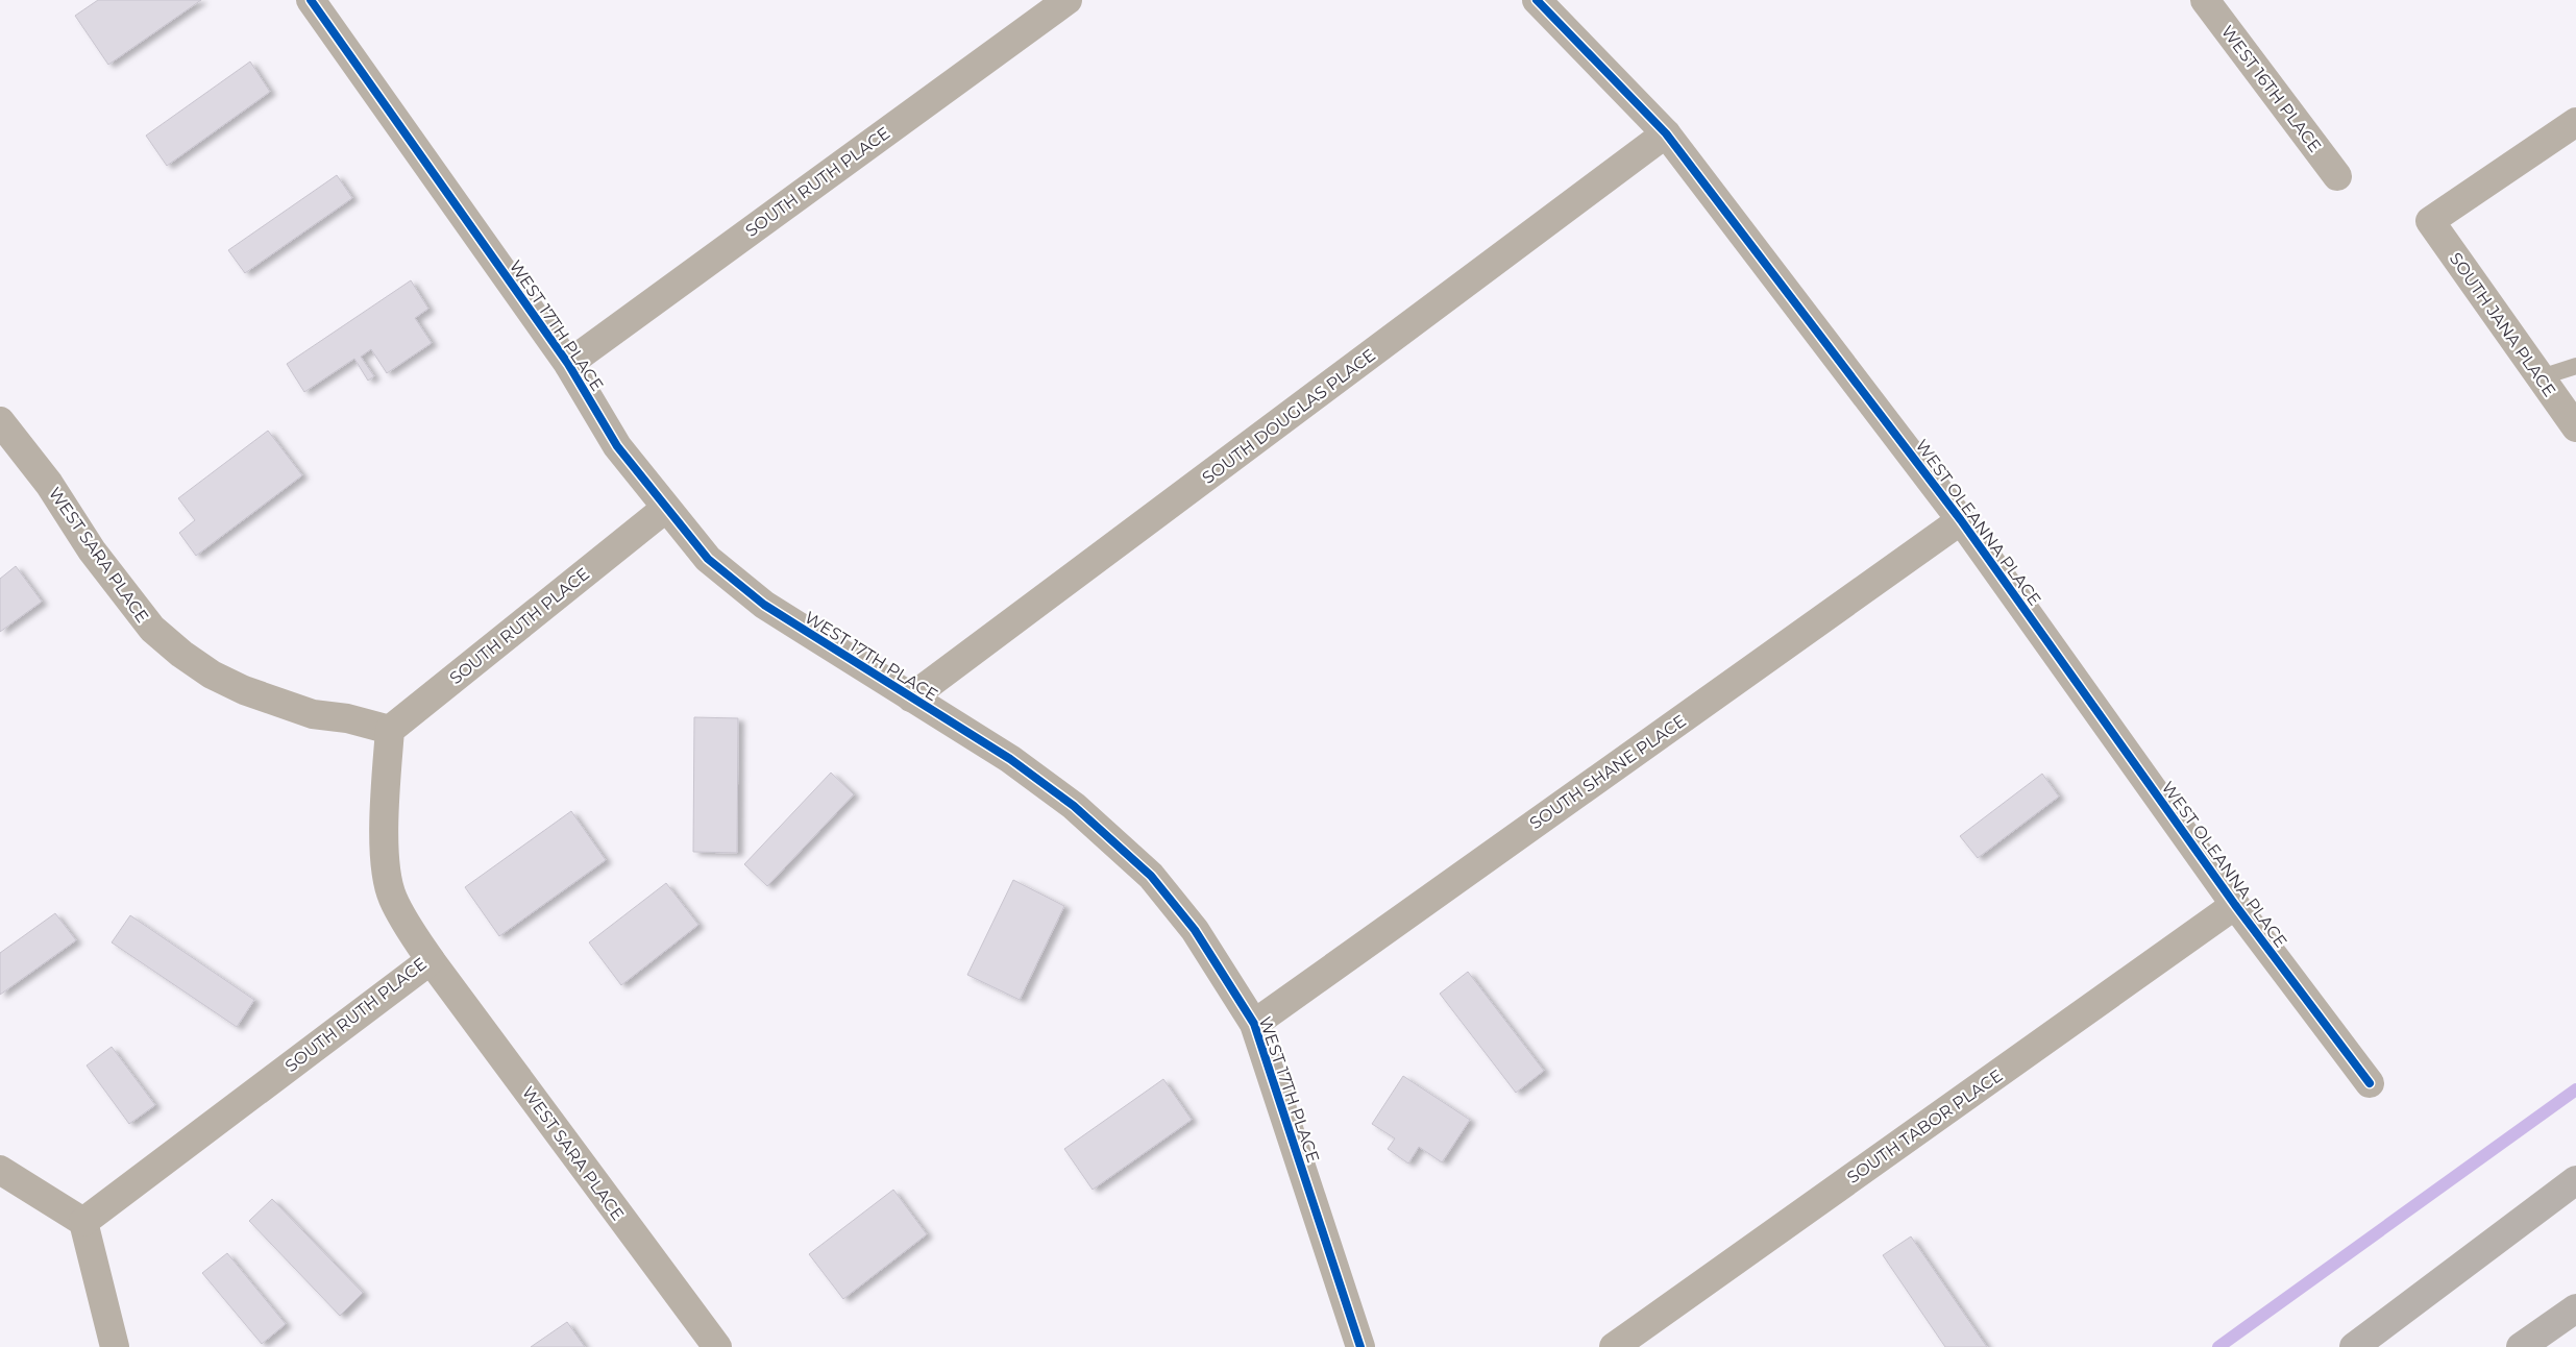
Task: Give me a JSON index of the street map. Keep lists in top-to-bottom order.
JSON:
{
  "streets": {
    "street": [
      "WEST 16TH PLACE",
      "SOUTH RUTH PLACE",
      "SOUTH JANA PLACE",
      "WEST 17TH PLACE",
      "SOUTH DOUGLAS PLACE",
      "WEST OLEANNA PLACE",
      "WEST SARA PLACE",
      "SOUTH SHANE PLACE",
      "SOUTH TABOR PLACE"
    ]
  },
  "crossings": [
    ["SOUTH RUTH PLACE", "WEST 17TH PLACE"],
    ["SOUTH RUTH PLACE", "WEST SARA PLACE"],
    ["WEST 17TH PLACE", "SOUTH DOUGLAS PLACE"],
    ["WEST 17TH PLACE", "SOUTH SHANE PLACE"],
    ["SOUTH DOUGLAS PLACE", "WEST OLEANNA PLACE"],
    ["WEST OLEANNA PLACE", "SOUTH SHANE PLACE"],
    ["WEST OLEANNA PLACE", "SOUTH TABOR PLACE"]
  ]
}
